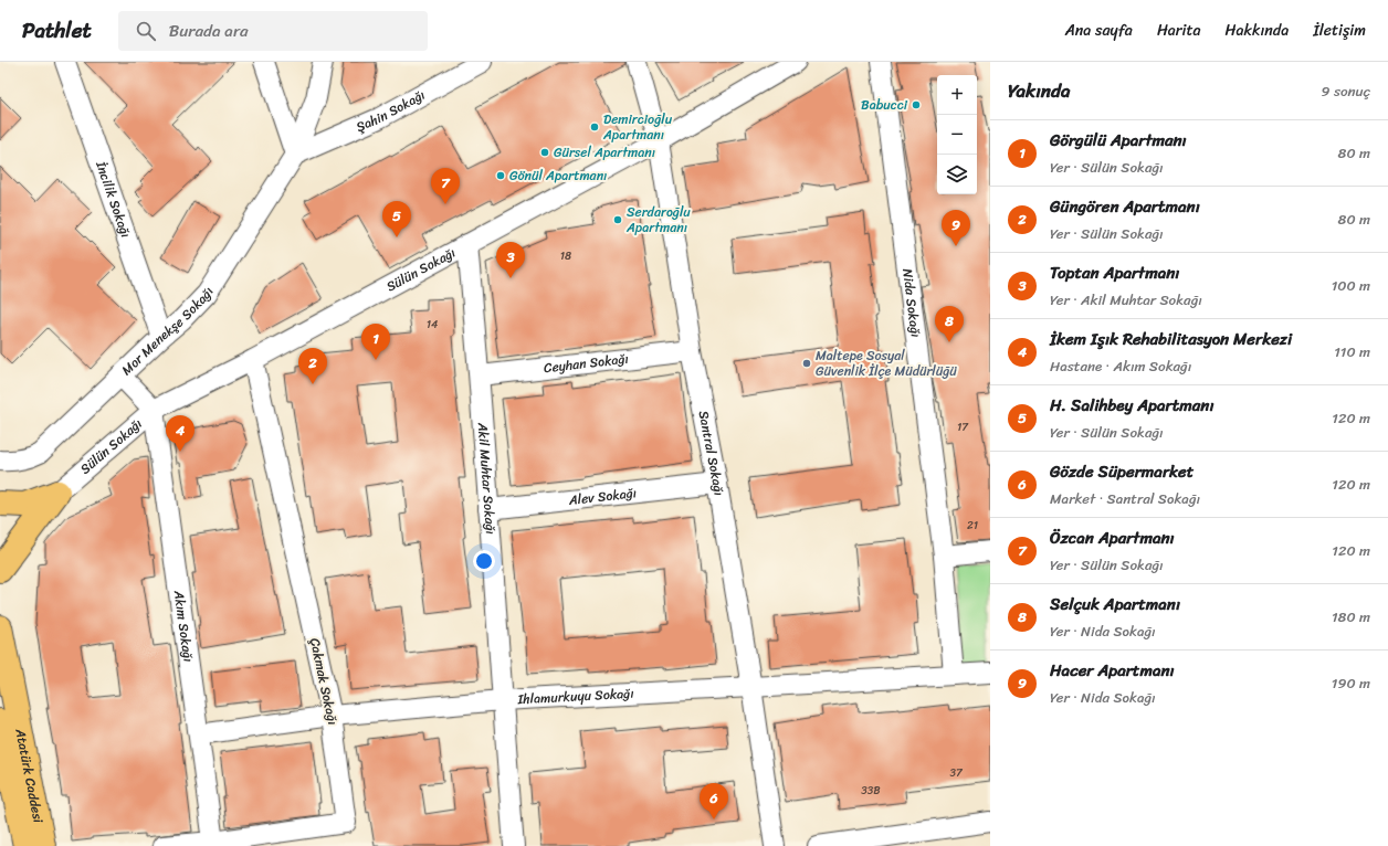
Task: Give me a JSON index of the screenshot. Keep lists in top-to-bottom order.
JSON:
{
  "streets": {
    "main road": ["Atatürk Caddesi"],
    "street": [
      "Şahin Sokağı",
      "İncilik Sokağı",
      "Sülün Sokağı",
      "Nida Sokağı",
      "Mor Menekşe Sokağı",
      "Ceyhan Sokağı",
      "Santral Sokağı",
      "Akil Muhtar Sokağı",
      "Alev Sokağı",
      "Akım Sokağı",
      "Çakmak Sokağı",
      "Ihlamurkuyu Sokağı"
    ]
  },
  "crossings": [
    ["Şahin Sokağı", "Mor Menekşe Sokağı"],
    ["İncilik Sokağı", "Mor Menekşe Sokağı"],
    ["Sülün Sokağı", "Santral Sokağı"],
    ["Sülün Sokağı", "Akil Muhtar Sokağı"],
    ["Sülün Sokağı", "Akım Sokağı"],
    ["Sülün Sokağı", "Çakmak Sokağı"],
    ["Nida Sokağı", "Ihlamurkuyu Sokağı"],
    ["Ceyhan Sokağı", "Santral Sokağı"],
    ["Ceyhan Sokağı", "Akil Muhtar Sokağı"],
    ["Santral Sokağı", "Alev Sokağı"],
    ["Santral Sokağı", "Ihlamurkuyu Sokağı"],
    ["Akil Muhtar Sokağı", "Alev Sokağı"],
    ["Akil Muhtar Sokağı", "Ihlamurkuyu Sokağı"],
    ["Akım Sokağı", "Çakmak Sokağı"],
    ["Akım Sokağı", "Ihlamurkuyu Sokağı"],
    ["Çakmak Sokağı", "Ihlamurkuyu Sokağı"]
  ],
  "places": [
    "Babucci",
    "Demircioğlu Apartmanı",
    "Gürsel Apartmanı",
    "Gönül Apartmanı",
    "Serdaroğlu Apartmanı",
    "Maltepe Sosyal Güvenlik İlçe Müdürlüğü"
  ],
  "house_numbers": [
    "18",
    "14",
    "17",
    "21",
    "37",
    "33B"
  ],
  "page": {
    "header": "Pathlet",
    "search": "Burada ara",
    "nav": [
      "Ana sayfa",
      "Harita",
      "Hakkında",
      "İletişim"
    ],
    "heading": ["Yakında", "9 sonuç"],
    "map_buttons": ["+", "−"],
    "list": [
      {
        "mark": "1",
        "name": "Görgülü Apartmanı",
        "note": "Yer · Sülün Sokağı",
        "value": "80 m"
      },
      {
        "mark": "2",
        "name": "Güngören Apartmanı",
        "note": "Yer · Sülün Sokağı",
        "value": "80 m"
      },
      {
        "mark": "3",
        "name": "Toptan Apartmanı",
        "note": "Yer · Akil Muhtar Sokağı",
        "value": "100 m"
      },
      {
        "mark": "4",
        "name": "İkem Işık Rehabilitasyon Merkezi",
        "note": "Hastane · Akım Sokağı",
        "value": "110 m"
      },
      {
        "mark": "5",
        "name": "H. Salihbey Apartmanı",
        "note": "Yer · Sülün Sokağı",
        "value": "120 m"
      },
      {
        "mark": "6",
        "name": "Gözde Süpermarket",
        "note": "Market · Santral Sokağı",
        "value": "120 m"
      },
      {
        "mark": "7",
        "name": "Özcan Apartmanı",
        "note": "Yer · Sülün Sokağı",
        "value": "120 m"
      },
      {
        "mark": "8",
        "name": "Selçuk Apartmanı",
        "note": "Yer · Nida Sokağı",
        "value": "180 m"
      },
      {
        "mark": "9",
        "name": "Hacer Apartmanı",
        "note": "Yer · Nida Sokağı",
        "value": "190 m"
      }
    ],
    "pins": [
      "7",
      "5",
      "9",
      "3",
      "8",
      "1",
      "2",
      "4",
      "6"
    ]
  }
}
